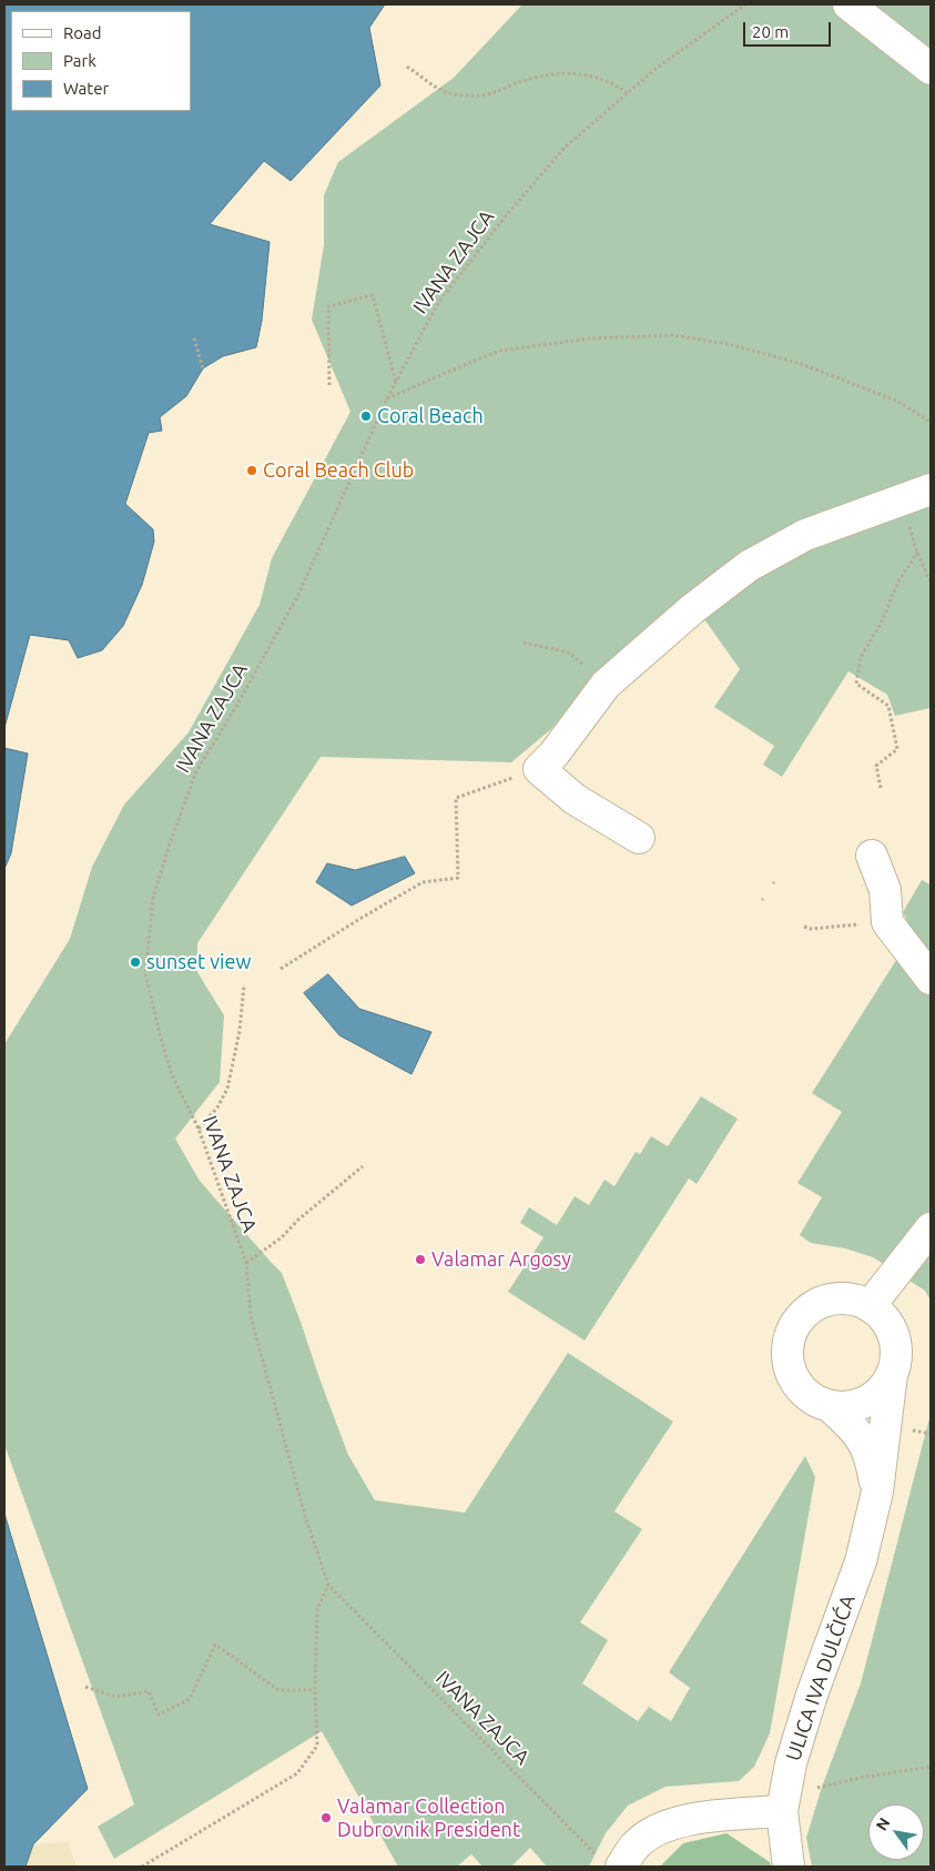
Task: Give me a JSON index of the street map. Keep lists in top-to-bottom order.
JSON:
{
  "streets": {
    "main road": ["ULICA IVA DULČIĆA"],
    "path": ["IVANA ZAJCA"]
  },
  "places": [
    "Coral Beach",
    "Coral Beach Club",
    "sunset view",
    "Valamar Argosy",
    "Valamar Collection Dubrovnik President"
  ],
  "legend": ["Road", "Park", "Water"],
  "scale_bar": "20 m",
  "north": "top left"
}
